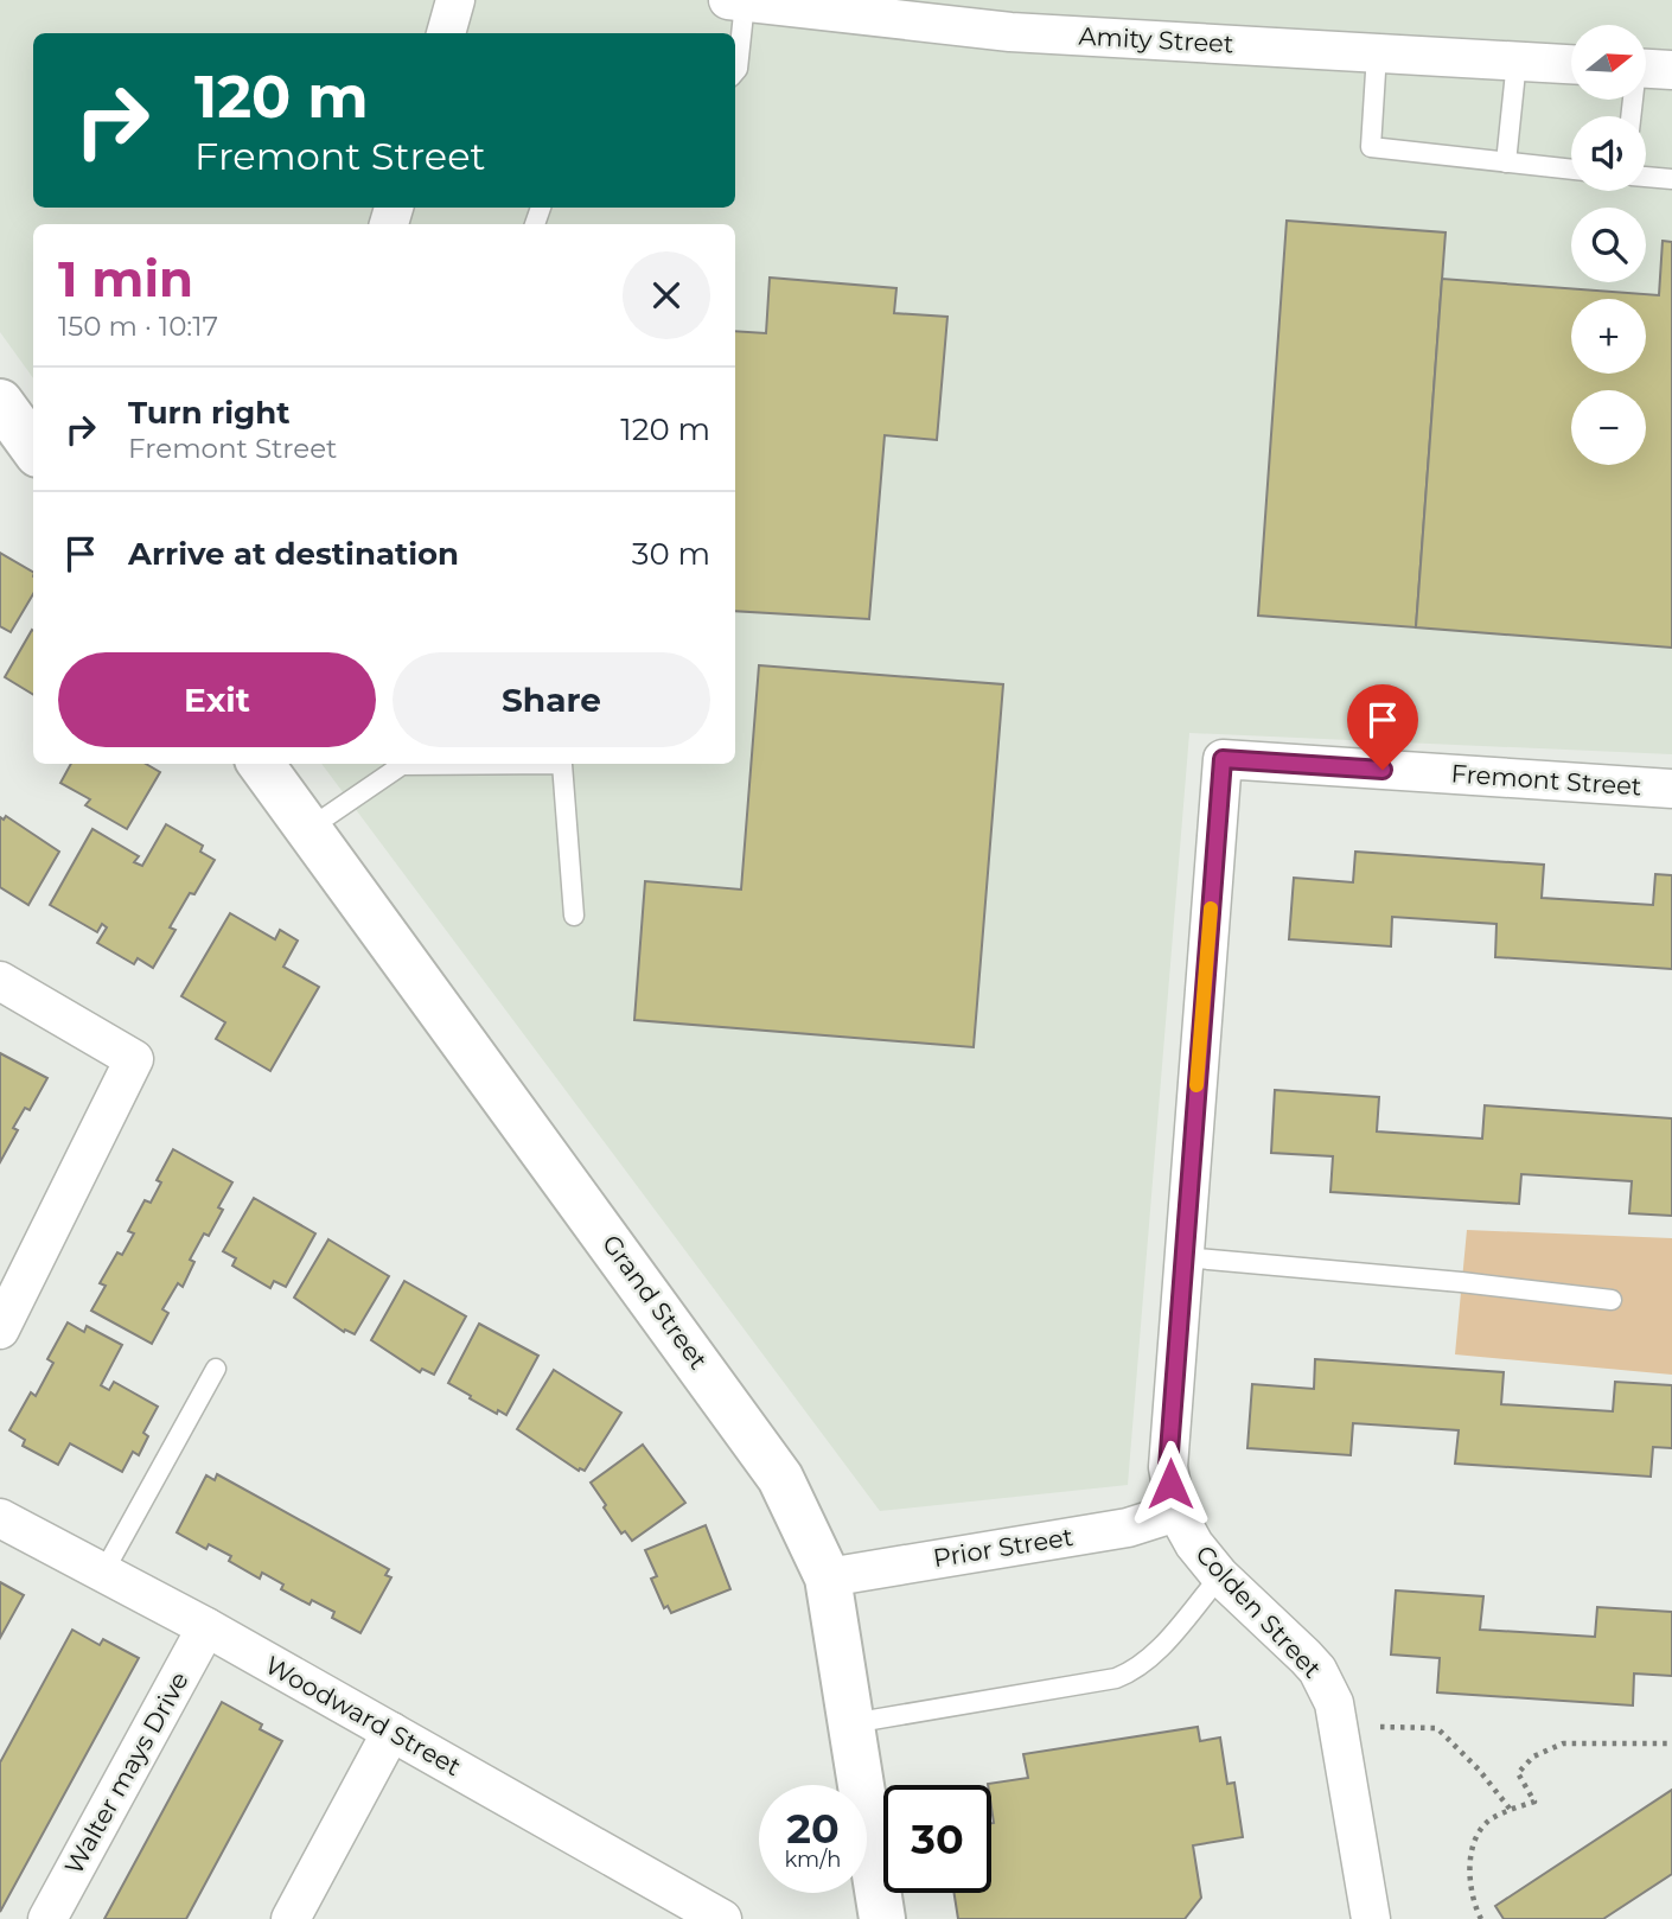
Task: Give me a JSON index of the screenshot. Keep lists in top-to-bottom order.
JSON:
{
  "streets": {
    "main road": ["Grand Street"],
    "street": [
      "Amity Street",
      "Fremont Street",
      "Prior Street",
      "Colden Street",
      "Woodward Street",
      "Walter mays Drive"
    ]
  },
  "crossings": [
    ["Fremont Street", "Colden Street"],
    ["Grand Street", "Prior Street"],
    ["Prior Street", "Colden Street"],
    ["Woodward Street", "Walter mays Drive"]
  ],
  "north": "right",
  "page": {
    "map_buttons": ["+", "−"],
    "turn": ["120 m", "Fremont Street"],
    "heading": ["1 min", "150 m · 10:17"],
    "list": [
      {
        "name": "Turn right",
        "note": "Fremont Street",
        "value": "120 m"
      },
      {
        "name": "Arrive at destination",
        "value": "30 m"
      }
    ],
    "buttons": ["Exit", "Share"],
    "speed": "20 km/h",
    "limit": "30"
  }
}
